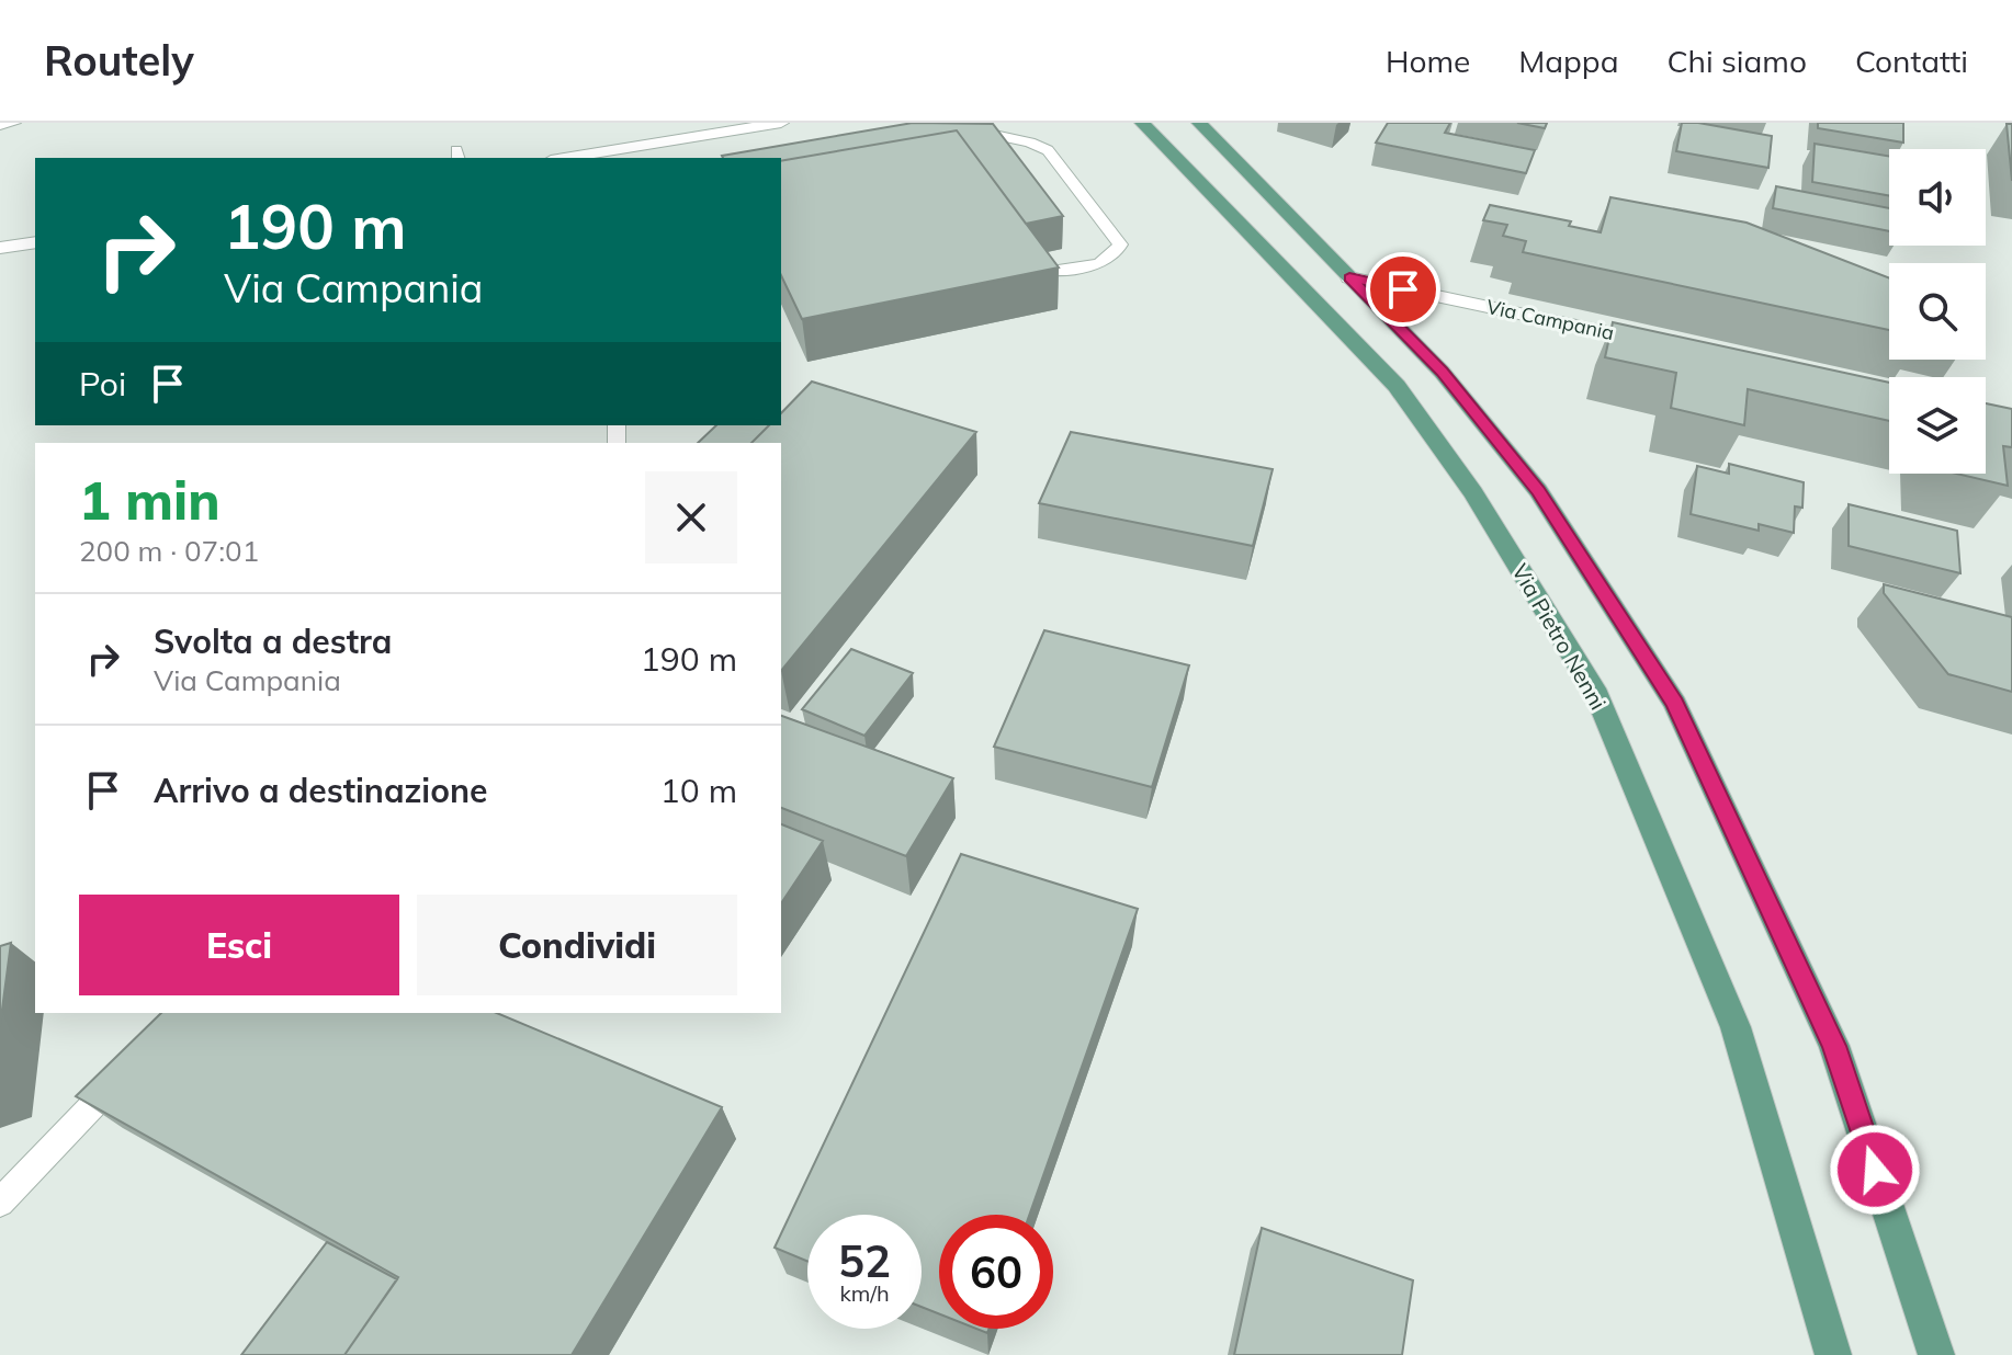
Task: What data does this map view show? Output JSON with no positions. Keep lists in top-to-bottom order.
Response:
{
  "streets": {
    "main road": ["Via Pietro Nenni"],
    "street": ["Via Campania"]
  },
  "page": {
    "header": "Routely",
    "nav": [
      "Home",
      "Mappa",
      "Chi siamo",
      "Contatti"
    ],
    "turn": ["190 m", "Via Campania"],
    "then": "Poi",
    "heading": ["1 min", "200 m · 07:01"],
    "list": [
      {
        "name": "Svolta a destra",
        "note": "Via Campania",
        "value": "190 m"
      },
      {
        "name": "Arrivo a destinazione",
        "value": "10 m"
      }
    ],
    "buttons": ["Esci", "Condividi"],
    "speed": "52 km/h",
    "limit": "60"
  }
}
